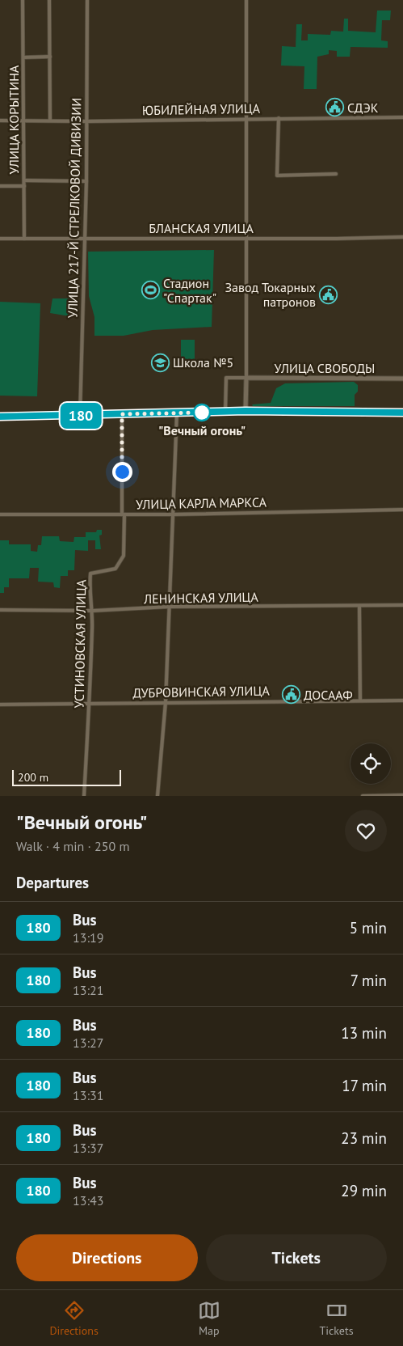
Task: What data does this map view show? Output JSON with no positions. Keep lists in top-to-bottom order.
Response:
{
  "streets": {
    "main road": ["УЛИЦА СВОБОДЫ"],
    "street": [
      "ЮБИЛЕЙНАЯ УЛИЦА",
      "УЛИЦА КОРЫТИНА",
      "УЛИЦА 217-Й СТРЕЛКОВОЙ ДИВИЗИИ",
      "БЛАНСКАЯ УЛИЦА",
      "УЛИЦА КАРЛА МАРКСА",
      "ЛЕНИНСКАЯ УЛИЦА",
      "УСТИНОВСКАЯ УЛИЦА",
      "ДУБРОВИНСКАЯ УЛИЦА"
    ]
  },
  "crossings": [
    ["ЮБИЛЕЙНАЯ УЛИЦА", "УЛИЦА КОРЫТИНА"],
    ["ЮБИЛЕЙНАЯ УЛИЦА", "УЛИЦА 217-Й СТРЕЛКОВОЙ ДИВИЗИИ"],
    ["УЛИЦА КОРЫТИНА", "БЛАНСКАЯ УЛИЦА"],
    ["УЛИЦА 217-Й СТРЕЛКОВОЙ ДИВИЗИИ", "БЛАНСКАЯ УЛИЦА"],
    ["УЛИЦА КАРЛА МАРКСА", "УСТИНОВСКАЯ УЛИЦА"],
    ["ЛЕНИНСКАЯ УЛИЦА", "УСТИНОВСКАЯ УЛИЦА"],
    ["УСТИНОВСКАЯ УЛИЦА", "ДУБРОВИНСКАЯ УЛИЦА"]
  ],
  "places": {
    "public building": ["СДЭК", "Завод Токарных патронов", "ДОСААФ"],
    "sports": ["Стадион \"Спартак\""],
    "school or university": ["Школа №5"],
    "other": ["\"Вечный огонь\""]
  },
  "lines": ["bus line 180"],
  "scale_bar": "200 m",
  "page": {
    "on_map": "180",
    "scale": "200 m",
    "heading": [
      ["\"Вечный огонь\"", "Walk · 4 min · 250 m"],
      "Departures"
    ],
    "list": [
      {
        "mark": "180",
        "name": "Bus",
        "note": "13:19",
        "value": "5 min"
      },
      {
        "mark": "180",
        "name": "Bus",
        "note": "13:21",
        "value": "7 min"
      },
      {
        "mark": "180",
        "name": "Bus",
        "note": "13:27",
        "value": "13 min"
      },
      {
        "mark": "180",
        "name": "Bus",
        "note": "13:31",
        "value": "17 min"
      },
      {
        "mark": "180",
        "name": "Bus",
        "note": "13:37",
        "value": "23 min"
      },
      {
        "mark": "180",
        "name": "Bus",
        "note": "13:43",
        "value": "29 min"
      }
    ],
    "buttons": ["Directions", "Tickets"],
    "tabs": ["Directions", "Map", "Tickets"]
  }
}
